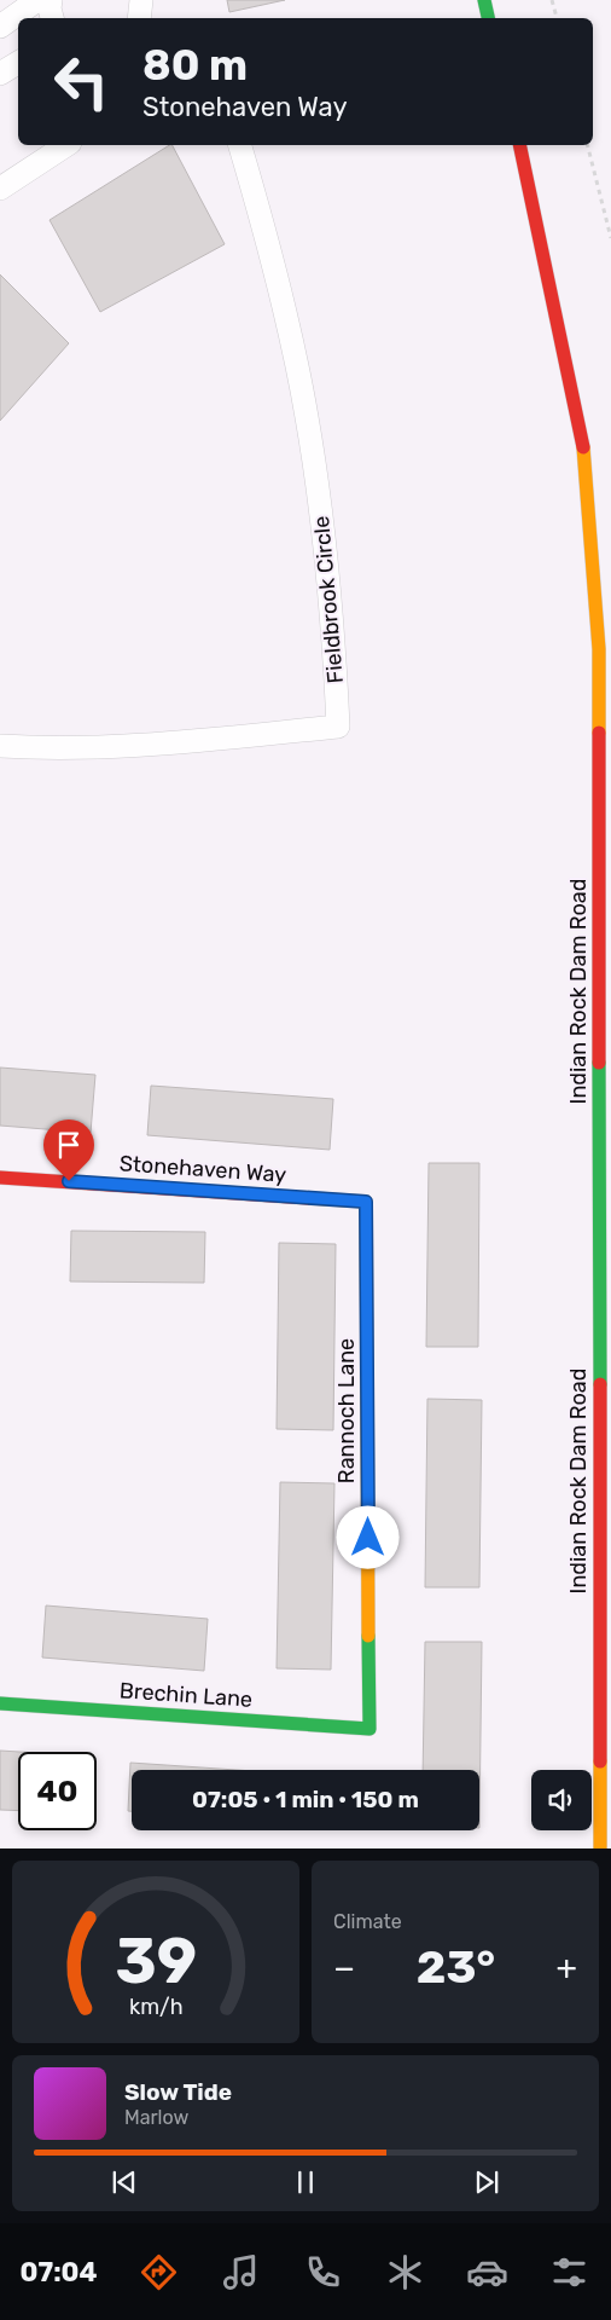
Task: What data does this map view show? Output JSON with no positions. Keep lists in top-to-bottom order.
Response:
{
  "streets": {
    "street": [
      "Fieldbrook Circle",
      "Indian Rock Dam Road",
      "Stonehaven Way",
      "Rannoch Lane",
      "Brechin Lane"
    ]
  },
  "crossings": [
    ["Stonehaven Way", "Rannoch Lane"],
    ["Rannoch Lane", "Brechin Lane"]
  ],
  "page": {
    "turn": ["80 m", "Stonehaven Way"],
    "limit": "40",
    "trip": "07:05 · 1 min · 150 m",
    "tile": "Climate",
    "heat": ["−", "23°", "+"],
    "song": ["Slow Tide", "Marlow"],
    "tabs": "07:04",
    "gauge": ["39", "km/h"]
  }
}
